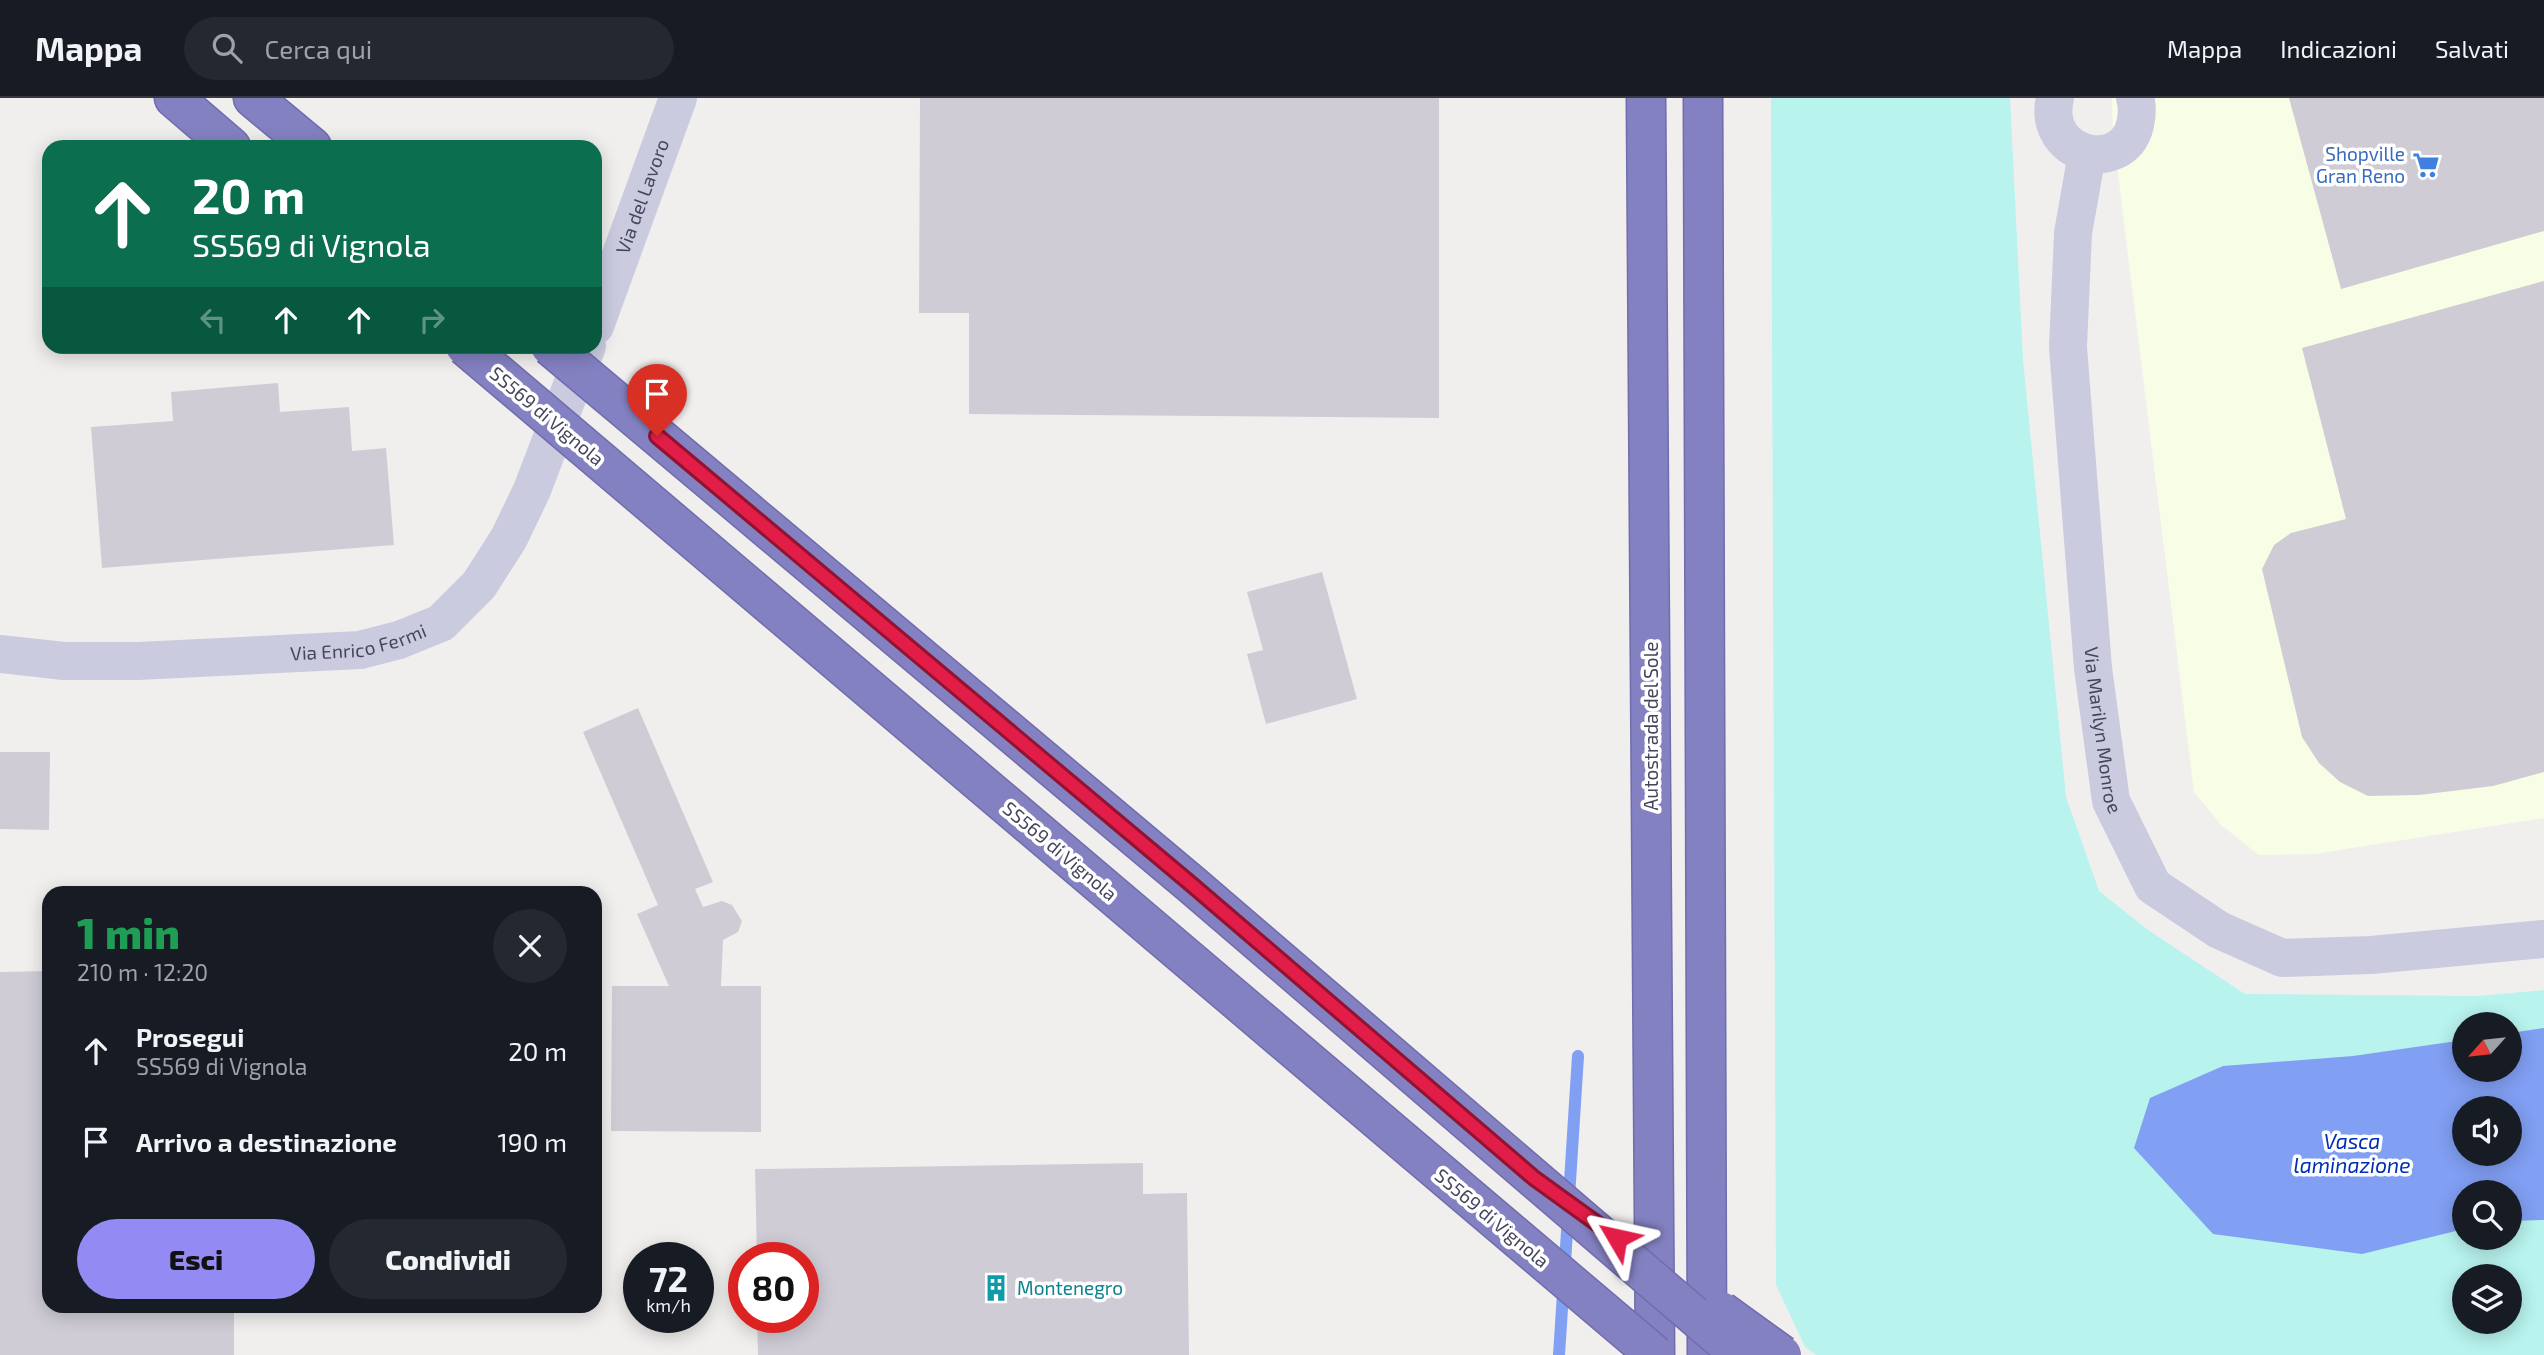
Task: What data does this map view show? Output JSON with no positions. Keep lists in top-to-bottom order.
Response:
{
  "streets": {
    "highway": ["SS569 di Vignola", "Autostrada del Sole"],
    "street": ["Via del Lavoro", "Via Enrico Fermi", "Via Marilyn Monroe"]
  },
  "crossings": [
    ["SS569 di Vignola", "Autostrada del Sole"]
  ],
  "water": ["Vasca laminazione"],
  "places": {
    "supermarket": ["Shopville Gran Reno"],
    "building": ["Montenegro"]
  },
  "north": "bottom left",
  "page": {
    "header": "Mappa",
    "search": "Cerca qui",
    "nav": ["Mappa", "Indicazioni", "Salvati"],
    "turn": ["20 m", "SS569 di Vignola"],
    "heading": ["1 min", "210 m · 12:20"],
    "list": [
      {
        "name": "Prosegui",
        "note": "SS569 di Vignola",
        "value": "20 m"
      },
      {
        "name": "Arrivo a destinazione",
        "value": "190 m"
      }
    ],
    "buttons": ["Esci", "Condividi"],
    "speed": "72 km/h",
    "limit": "80"
  }
}
